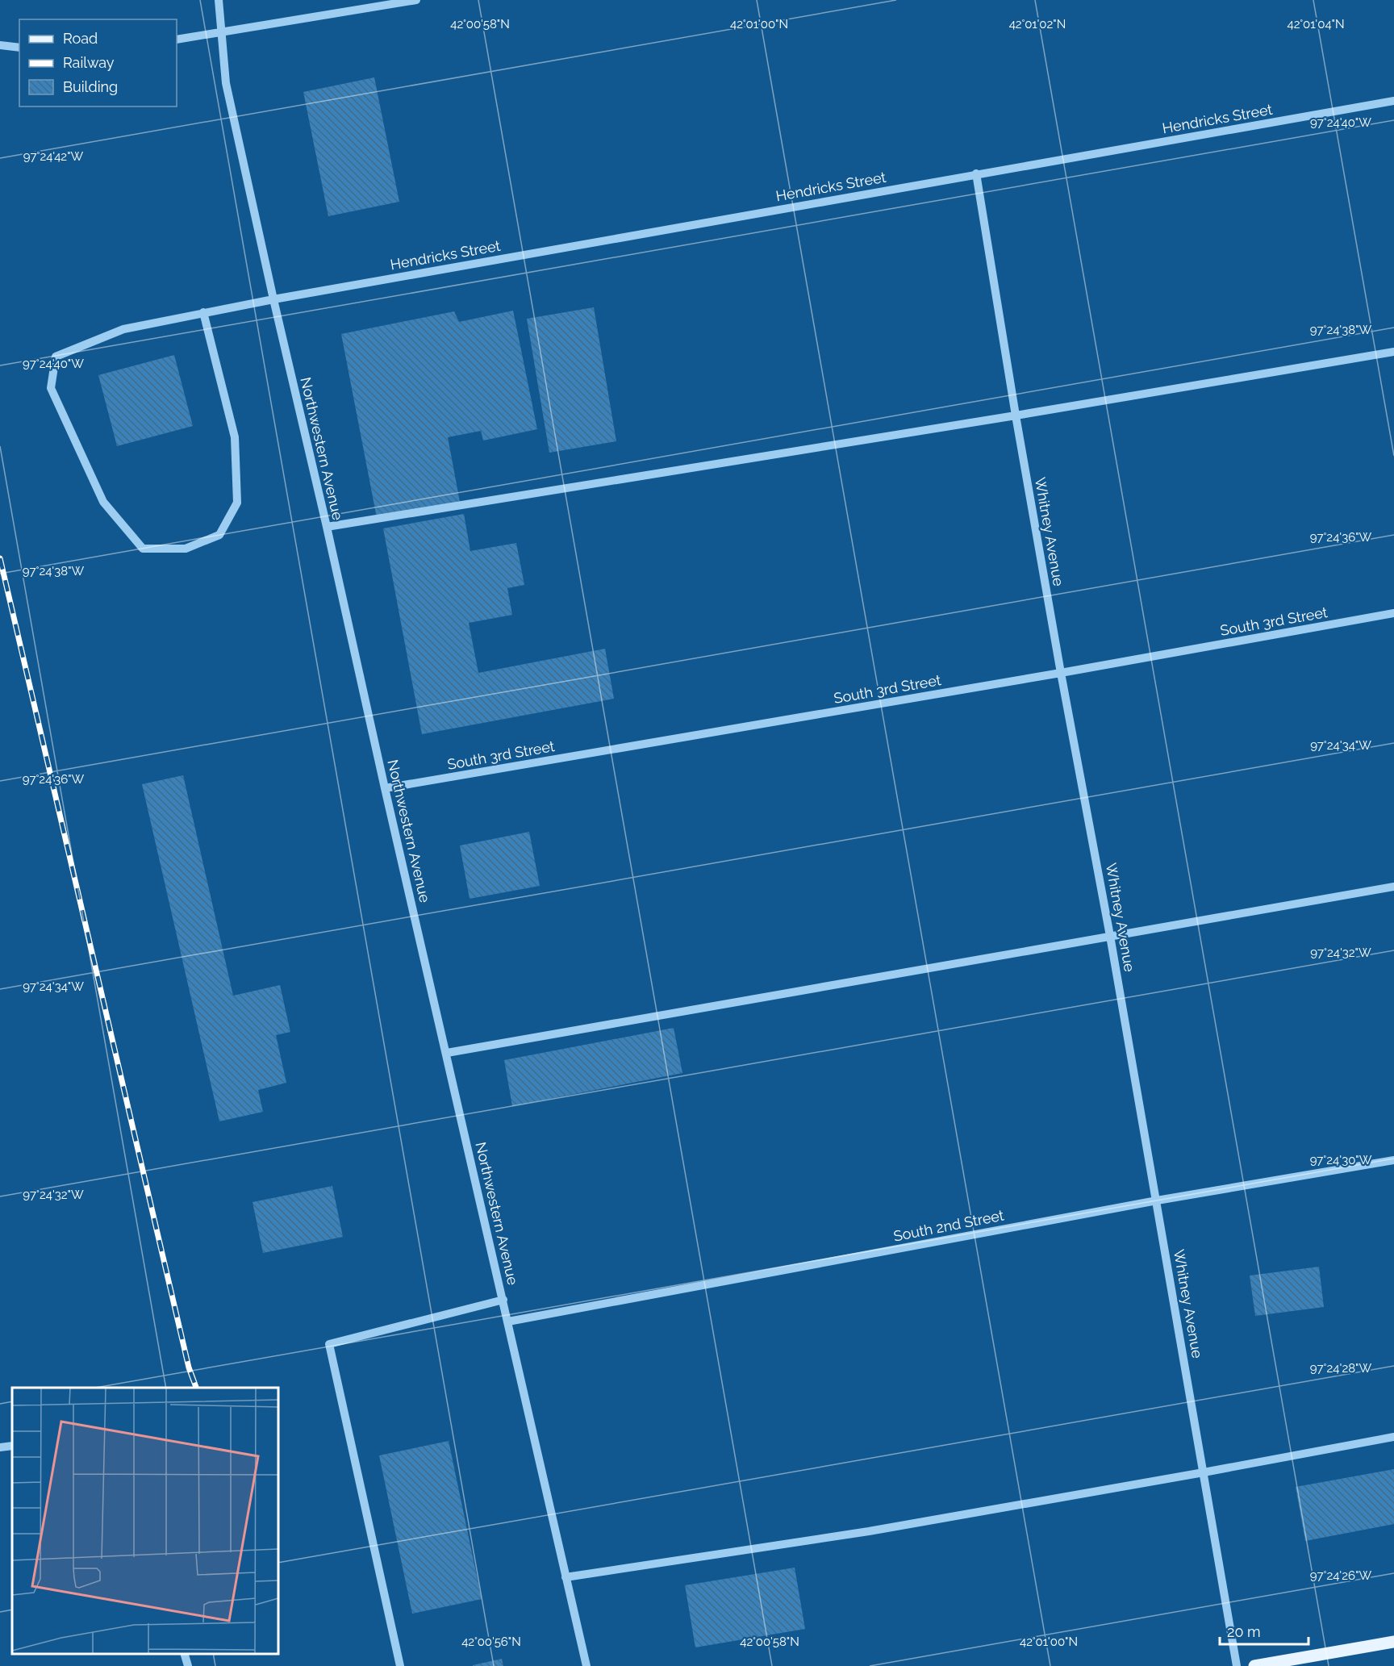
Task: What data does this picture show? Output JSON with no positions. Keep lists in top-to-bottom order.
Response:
{
  "streets": {
    "street": [
      "Hendricks Street",
      "Northwestern Avenue",
      "Whitney Avenue",
      "South 3rd Street",
      "South 2nd Street"
    ]
  },
  "crossings": [
    ["Hendricks Street", "Northwestern Avenue"],
    ["Hendricks Street", "Whitney Avenue"],
    ["Northwestern Avenue", "South 3rd Street"],
    ["Northwestern Avenue", "South 2nd Street"],
    ["Whitney Avenue", "South 3rd Street"],
    ["Whitney Avenue", "South 2nd Street"]
  ],
  "legend": ["Road", "Railway", "Building"],
  "scale_bar": "20 m",
  "coordinates": [
    "42°00'58\"N",
    "42°01'00\"N",
    "42°01'02\"N",
    "42°01'04\"N",
    "97°24'40\"W",
    "97°24'42\"W",
    "97°24'38\"W",
    "97°24'36\"W",
    "97°24'34\"W",
    "97°24'32\"W",
    "97°24'30\"W",
    "97°24'28\"W",
    "97°24'26\"W",
    "42°00'56\"N"
  ]
}
